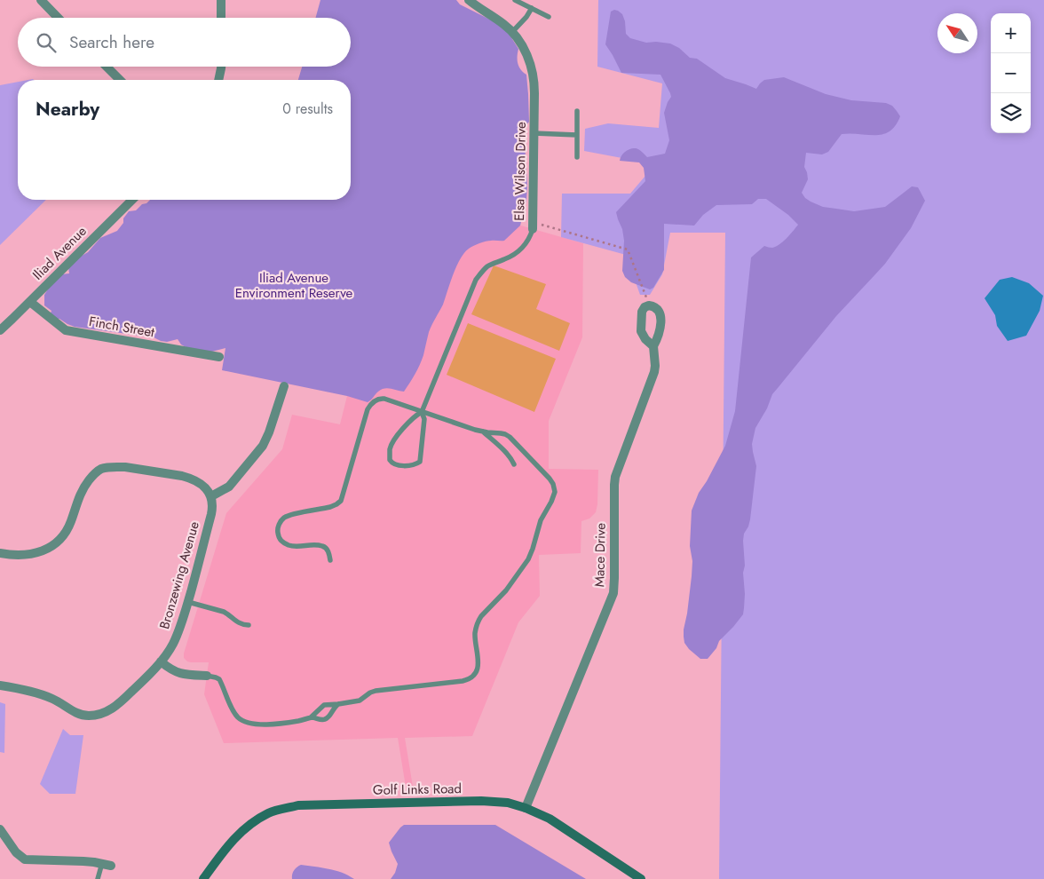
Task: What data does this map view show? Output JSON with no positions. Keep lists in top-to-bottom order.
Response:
{
  "streets": {
    "main road": ["Golf Links Road"],
    "street": [
      "Elsa Wilson Drive",
      "Iliad Avenue",
      "Finch Street",
      "Mace Drive",
      "Bronzewing Avenue"
    ]
  },
  "crossings": [
    ["Iliad Avenue", "Finch Street"],
    ["Mace Drive", "Golf Links Road"]
  ],
  "parks": ["Iliad Avenue Environment Reserve"],
  "north": "top left",
  "page": {
    "map_buttons": ["+", "−"],
    "search": "Search here",
    "heading": ["Nearby", "0 results"]
  }
}
